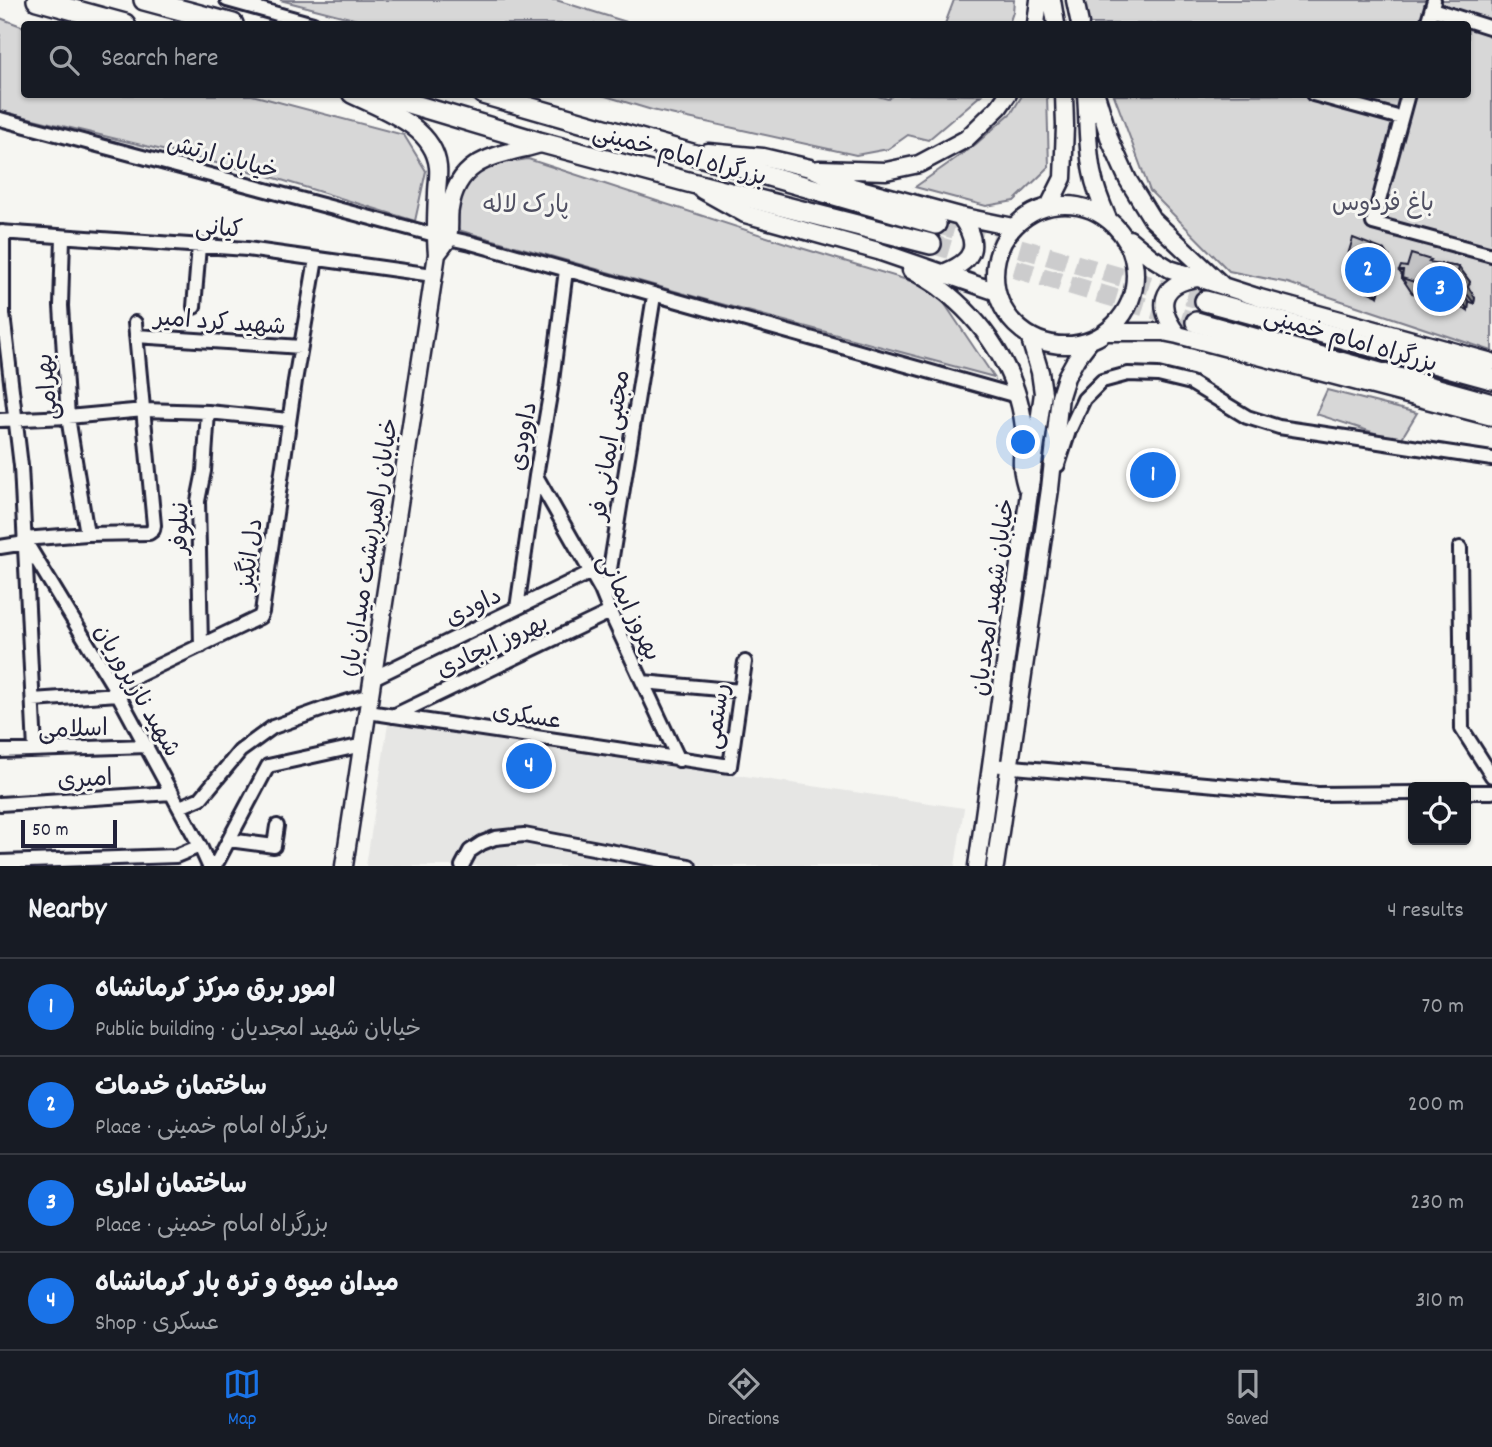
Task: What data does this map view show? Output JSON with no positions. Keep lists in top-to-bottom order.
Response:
{
  "streets": {
    "highway": ["بزرگراه امام خمینی"],
    "main road": ["خیابان راهبر(پشت میدان بار)", "خیابان شهید امجدیان"],
    "street": [
      "خیابان ارتش",
      "کیانی",
      "شهید کرد امیر",
      "بهرامی",
      "داوودی",
      "مجتبی ایمانی فر",
      "نیلوفر",
      "دل انگیز",
      "داودی",
      "بهروز ایمانی",
      "بهروز ایجادی",
      "شهید نازپروریان",
      "عسکری",
      "رستمی",
      "اسلامی",
      "امیری"
    ]
  },
  "crossings": [
    ["خیابان ارتش", "داوودی"],
    ["خیابان ارتش", "مجتبی ایمانی فر"],
    ["خیابان ارتش", "خیابان راهبر(پشت میدان بار)"],
    ["کیانی", "بهرامی"],
    ["کیانی", "خیابان راهبر(پشت میدان بار)"],
    ["کیانی", "دل انگیز"],
    ["شهید کرد امیر", "دل انگیز"],
    ["داوودی", "داودی"],
    ["داوودی", "بهروز ایمانی"],
    ["مجتبی ایمانی فر", "بهروز ایمانی"],
    ["مجتبی ایمانی فر", "بهروز ایجادی"],
    ["نیلوفر", "دل انگیز"],
    ["خیابان راهبر(پشت میدان بار)", "داودی"],
    ["خیابان راهبر(پشت میدان بار)", "عسکری"],
    ["دل انگیز", "شهید نازپروریان"],
    ["دل انگیز", "اسلامی"],
    ["داودی", "بهروز ایمانی"],
    ["بهروز ایمانی", "بهروز ایجادی"],
    ["بهروز ایمانی", "عسکری"],
    ["بهروز ایمانی", "رستمی"],
    ["بهروز ایجادی", "عسکری"],
    ["شهید نازپروریان", "اسلامی"],
    ["شهید نازپروریان", "امیری"],
    ["عسکری", "رستمی"]
  ],
  "parks": ["باغ فردوس", "پارک لاله"],
  "scale_bar": "50 m",
  "page": {
    "search": "Search here",
    "pins": [
      "2",
      "3",
      "1",
      "4"
    ],
    "scale": "50 m",
    "heading": ["Nearby", "4 results"],
    "list": [
      {
        "mark": "1",
        "name": "امور برق مرکز کرمانشاه",
        "note": "Public building · خیابان شهید امجدیان",
        "value": "70 m"
      },
      {
        "mark": "2",
        "name": "ساختمان خدمات",
        "note": "Place · بزرگراه امام خمینی",
        "value": "200 m"
      },
      {
        "mark": "3",
        "name": "ساختمان اداری",
        "note": "Place · بزرگراه امام خمینی",
        "value": "230 m"
      },
      {
        "mark": "4",
        "name": "میدان میوه و تره بار کرمانشاه",
        "note": "Shop · عسکری",
        "value": "310 m"
      }
    ],
    "nav": ["Map", "Directions", "Saved"]
  }
}
